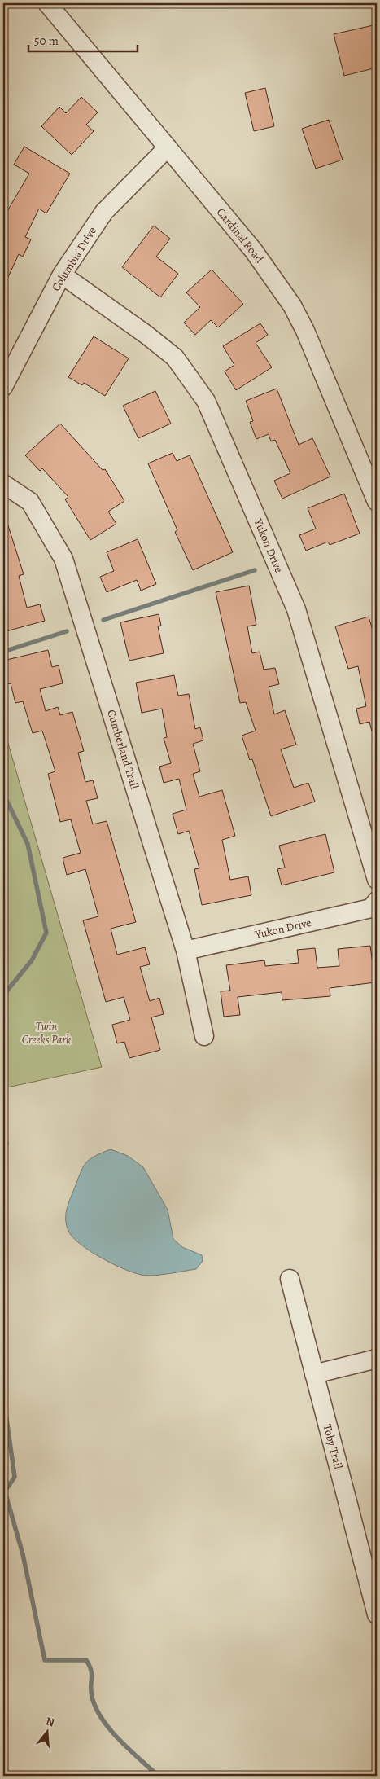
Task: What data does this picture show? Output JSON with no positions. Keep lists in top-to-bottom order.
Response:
{
  "streets": {
    "street": [
      "Cardinal Road",
      "Columbia Drive",
      "Yukon Drive",
      "Cumberland Trail",
      "Toby Trail"
    ]
  },
  "crossings": [
    ["Cardinal Road", "Columbia Drive"],
    ["Columbia Drive", "Yukon Drive"],
    ["Yukon Drive", "Cumberland Trail"]
  ],
  "parks": ["Twin Creeks Park"],
  "scale_bar": "50 m",
  "north": "top"
}
